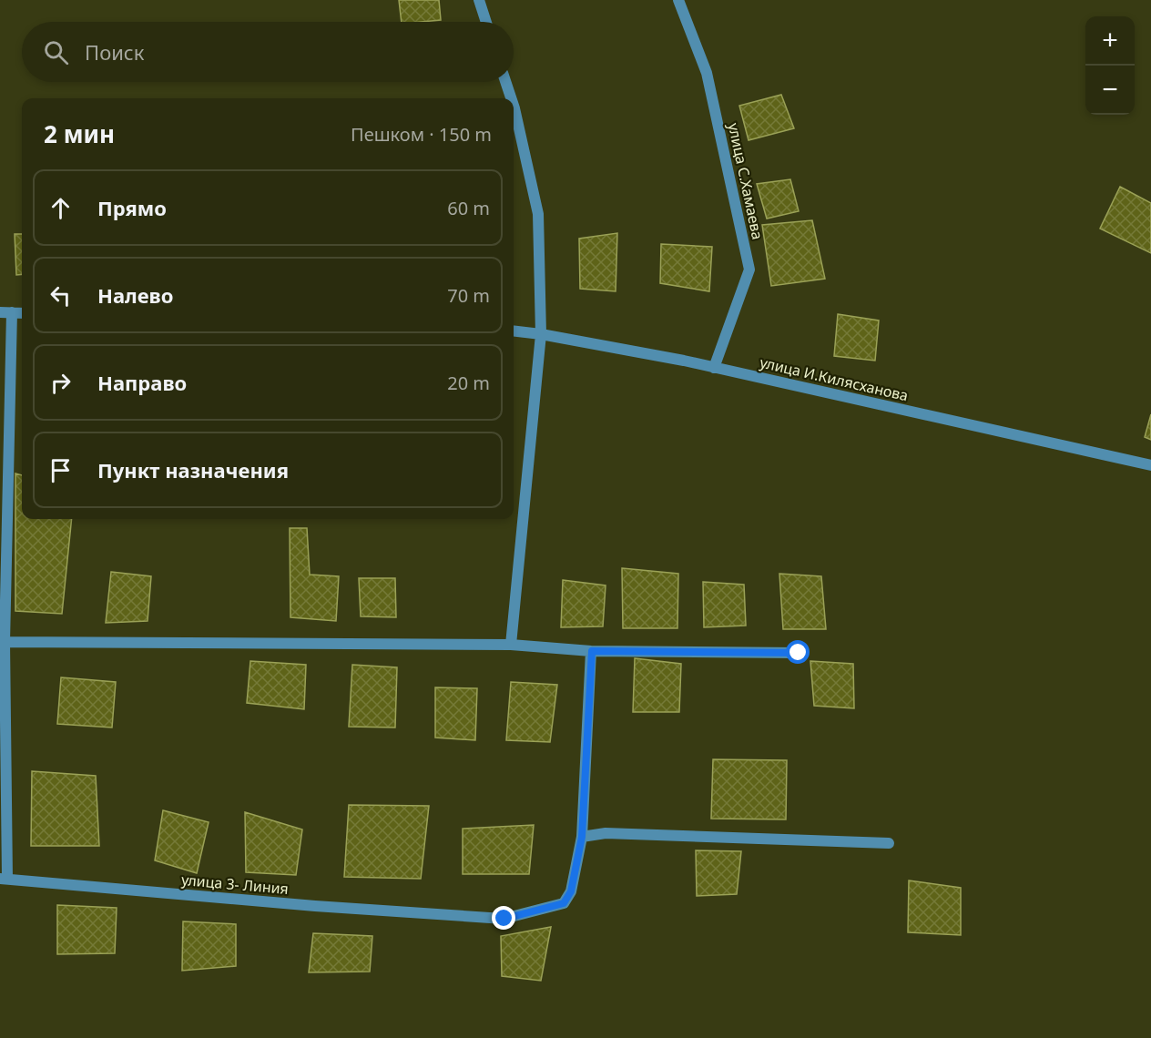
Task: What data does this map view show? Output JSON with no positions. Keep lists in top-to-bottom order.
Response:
{
  "streets": {
    "street": ["улица С.Хамаева", "улица И.Килясханова", "улица 3- Линия"]
  },
  "crossings": [
    ["улица С.Хамаева", "улица И.Килясханова"]
  ],
  "page": {
    "map_buttons": ["+", "−"],
    "search": "Поиск",
    "heading": ["2 мин", "Пешком · 150 m"],
    "list": [
      ["Прямо", "60 m"],
      ["Налево", "70 m"],
      ["Направо", "20 m"],
      "Пункт назначения"
    ]
  }
}
